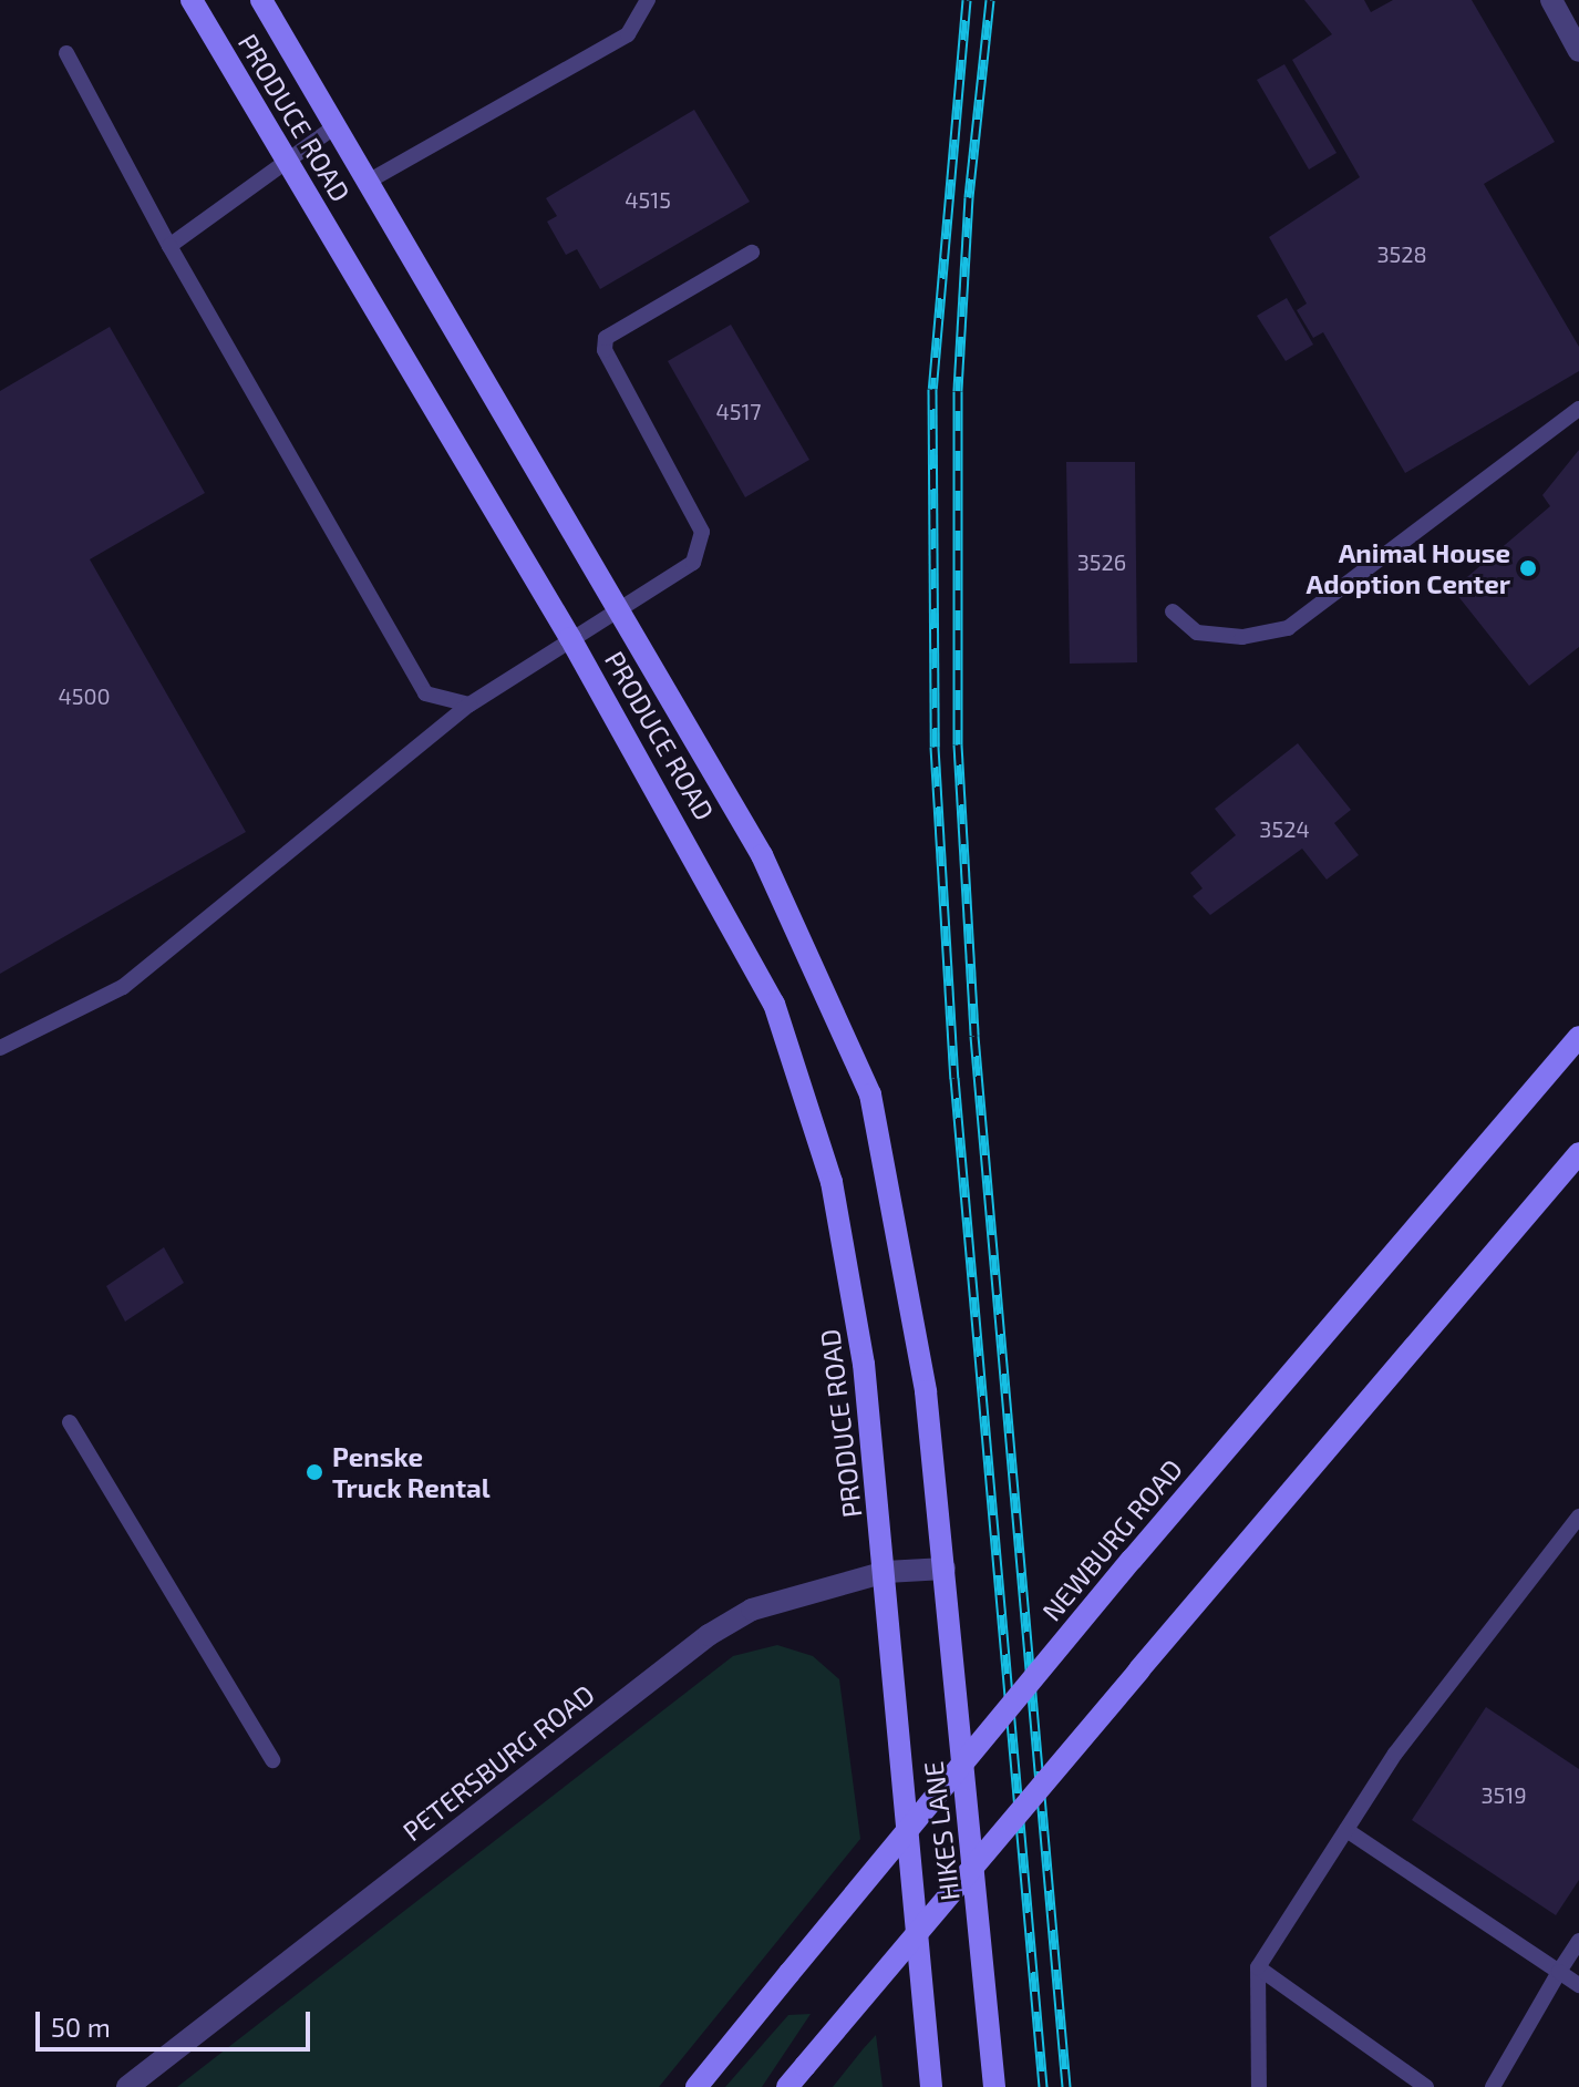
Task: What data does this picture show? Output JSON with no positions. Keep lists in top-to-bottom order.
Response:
{
  "streets": {
    "street": [
      "PRODUCE ROAD",
      "NEWBURG ROAD",
      "PETERSBURG ROAD",
      "HIKES LANE"
    ]
  },
  "crossings": [
    ["PRODUCE ROAD", "PETERSBURG ROAD"],
    ["PRODUCE ROAD", "HIKES LANE"],
    ["PETERSBURG ROAD", "HIKES LANE"]
  ],
  "places": ["Animal House Adoption Center", "Penske Truck Rental"],
  "house_numbers": [
    "4515",
    "3528",
    "4517",
    "3526",
    "4500",
    "3524",
    "3519"
  ],
  "scale_bar": "50 m"
}
